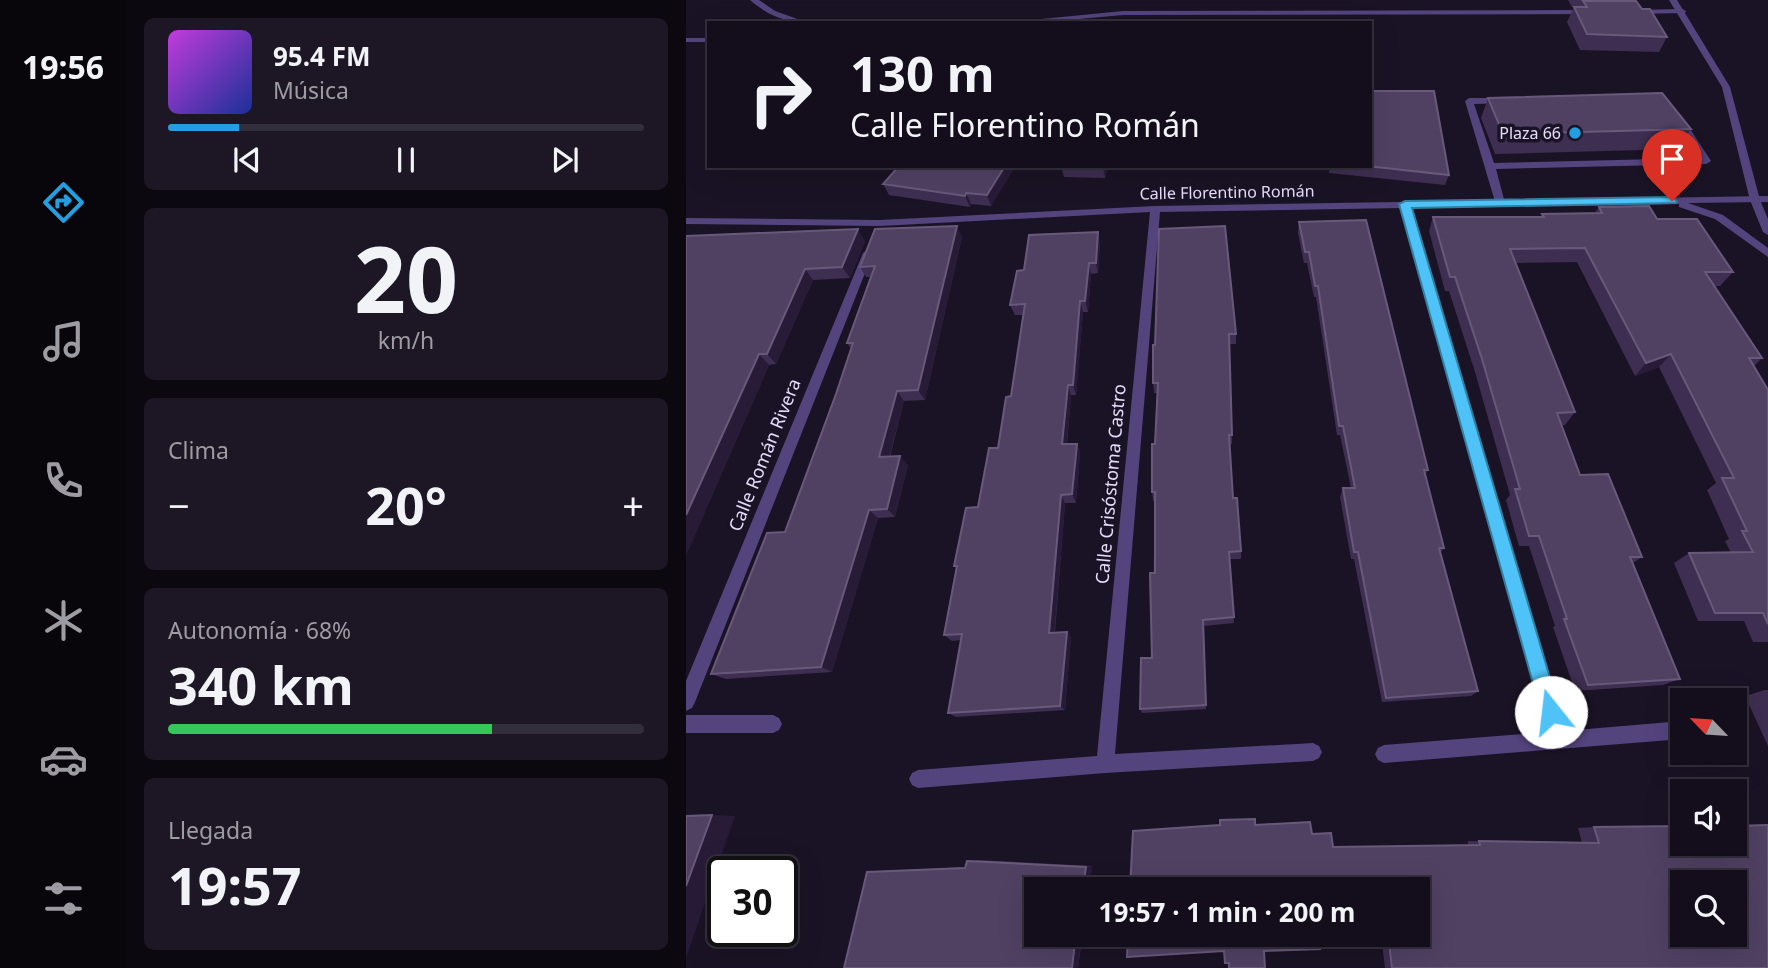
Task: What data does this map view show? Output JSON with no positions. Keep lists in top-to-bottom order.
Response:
{
  "streets": {
    "street": ["Calle Florentino Román", "Calle Román Rivera", "Calle Crisóstoma Castro"]
  },
  "crossings": [
    ["Calle Florentino Román", "Calle Román Rivera"],
    ["Calle Florentino Román", "Calle Crisóstoma Castro"]
  ],
  "places": ["Plaza 66"],
  "north": "top left",
  "page": {
    "tabs": "19:56",
    "turn": ["130 m", "Calle Florentino Román"],
    "song": ["95.4 FM", "Música"],
    "tile": [
      ["20", "km/h"],
      "Clima",
      ["Autonomía · 68%", "340 km"],
      ["Llegada", "19:57"]
    ],
    "heat": ["−", "20°", "+"],
    "limit": "30",
    "trip": "19:57 · 1 min · 200 m"
  }
}
